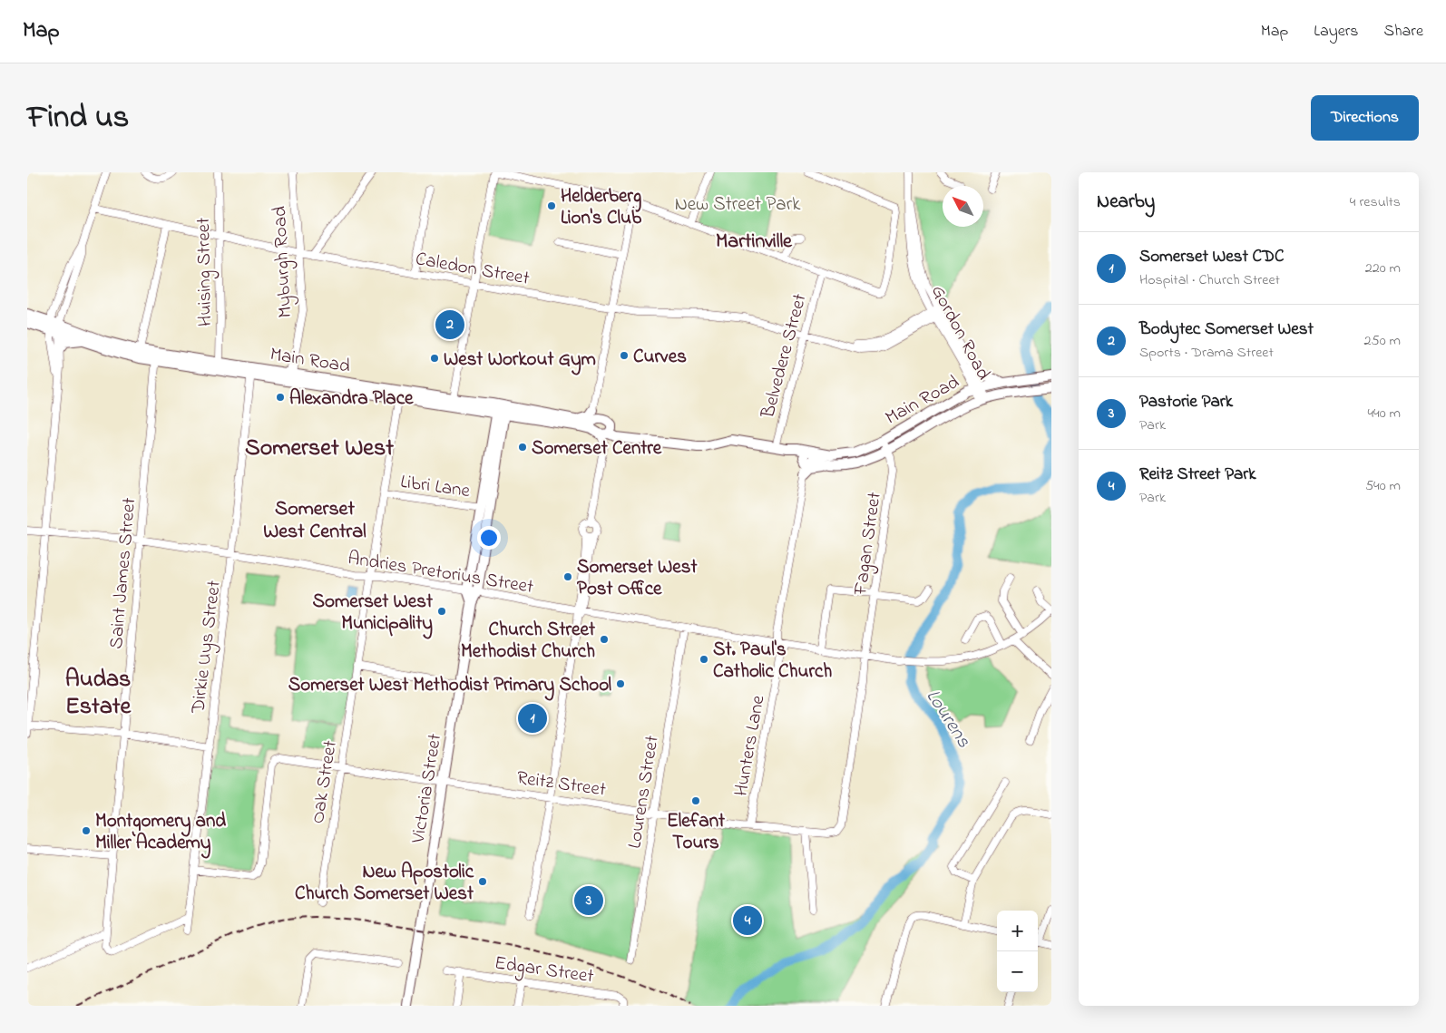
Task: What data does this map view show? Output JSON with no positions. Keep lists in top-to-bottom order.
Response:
{
  "streets": {
    "main road": ["Main Road", "Victoria Street"],
    "street": [
      "Myburgh Road",
      "Caledon Street",
      "Huising Street",
      "Gordon Road",
      "Belvedere Street",
      "Libri Lane",
      "Fagan Street",
      "Andries Pretorius Street",
      "Saint James Street",
      "Dirkie Uys Street",
      "Hunters Lane",
      "Oak Street",
      "Reitz Street",
      "Lourens Street",
      "Edgar Street"
    ]
  },
  "crossings": [
    ["Myburgh Road", "Caledon Street"],
    ["Myburgh Road", "Main Road"],
    ["Caledon Street", "Huising Street"],
    ["Caledon Street", "Gordon Road"],
    ["Caledon Street", "Belvedere Street"],
    ["Huising Street", "Main Road"],
    ["Gordon Road", "Main Road"],
    ["Belvedere Street", "Main Road"],
    ["Main Road", "Fagan Street"],
    ["Main Road", "Saint James Street"],
    ["Main Road", "Dirkie Uys Street"],
    ["Main Road", "Hunters Lane"],
    ["Main Road", "Oak Street"],
    ["Main Road", "Victoria Street"],
    ["Libri Lane", "Oak Street"],
    ["Libri Lane", "Victoria Street"],
    ["Fagan Street", "Andries Pretorius Street"],
    ["Fagan Street", "Reitz Street"],
    ["Andries Pretorius Street", "Saint James Street"],
    ["Andries Pretorius Street", "Dirkie Uys Street"],
    ["Andries Pretorius Street", "Hunters Lane"],
    ["Andries Pretorius Street", "Oak Street"],
    ["Andries Pretorius Street", "Victoria Street"],
    ["Andries Pretorius Street", "Lourens Street"],
    ["Dirkie Uys Street", "Reitz Street"],
    ["Hunters Lane", "Reitz Street"],
    ["Oak Street", "Reitz Street"],
    ["Reitz Street", "Victoria Street"],
    ["Reitz Street", "Lourens Street"]
  ],
  "districts": [
    "Martinville",
    "Somerset West",
    "Somerset West Central",
    "Audas Estate"
  ],
  "water": ["Lourens"],
  "parks": ["New Street Park"],
  "places": [
    "Helderberg Lion's Club",
    "Curves",
    "West Workout Gym",
    "Alexandra Place",
    "Somerset Centre",
    "Somerset West Post Office",
    "Somerset West Municipality",
    "Church Street Methodist Church",
    "St. Paul's Catholic Church",
    "Somerset West Methodist Primary School",
    "Elefant Tours",
    "Montgomery and Miller Academy",
    "New Apostolic Church Somerset West"
  ],
  "north": "top left",
  "page": {
    "header": "Map",
    "nav": ["Map", "Layers", "Share"],
    "title": "Find us",
    "buttons": "Directions",
    "heading": ["Nearby", "4 results"],
    "list": [
      {
        "mark": "1",
        "name": "Somerset West CDC",
        "note": "Hospital · Church Street",
        "value": "220 m"
      },
      {
        "mark": "2",
        "name": "Bodytec Somerset West",
        "note": "Sports · Drama Street",
        "value": "250 m"
      },
      {
        "mark": "3",
        "name": "Pastorie Park",
        "note": "Park",
        "value": "440 m"
      },
      {
        "mark": "4",
        "name": "Reitz Street Park",
        "note": "Park",
        "value": "540 m"
      }
    ],
    "pins": [
      "2",
      "1",
      "3",
      "4"
    ],
    "map_buttons": ["+", "−"]
  }
}
